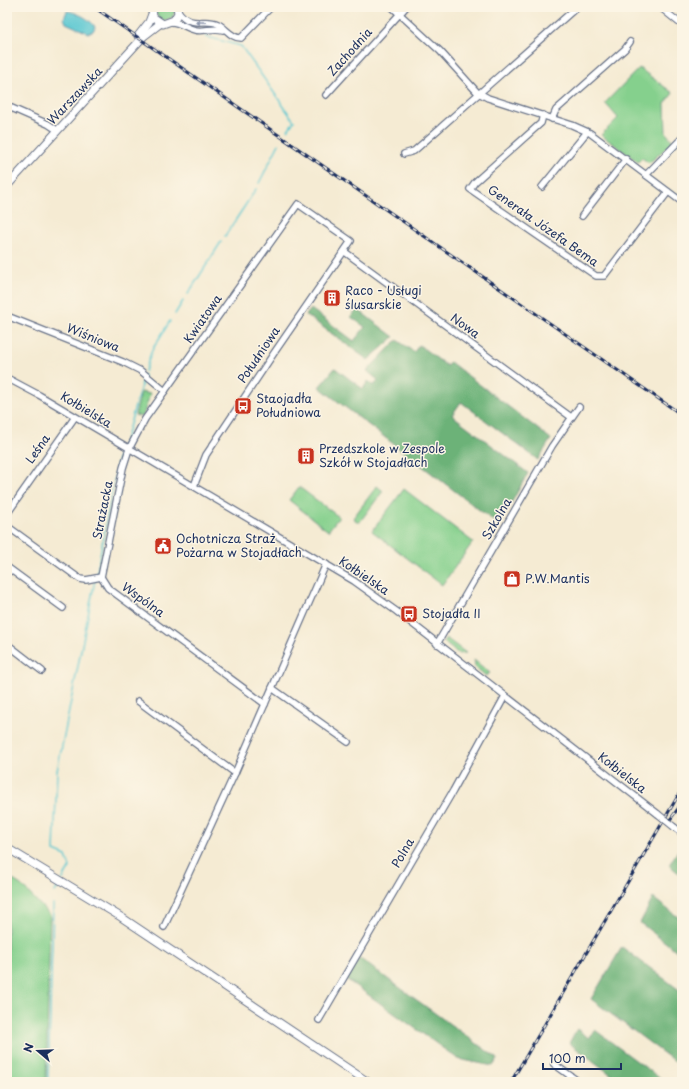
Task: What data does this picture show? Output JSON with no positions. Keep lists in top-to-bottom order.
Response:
{
  "streets": {
    "main road": ["Warszawska"],
    "street": [
      "Zachodnia",
      "Generała Józefa Bema",
      "Kwiatowa",
      "Nowa",
      "Wiśniowa",
      "Południowa",
      "Kołbielska",
      "Leśna",
      "Strażacka",
      "Szkolna",
      "Wspólna",
      "Polna"
    ]
  },
  "crossings": [
    ["Kwiatowa", "Wiśniowa"],
    ["Kwiatowa", "Południowa"],
    ["Kwiatowa", "Kołbielska"],
    ["Kwiatowa", "Strażacka"],
    ["Nowa", "Południowa"],
    ["Nowa", "Szkolna"],
    ["Południowa", "Kołbielska"],
    ["Kołbielska", "Leśna"],
    ["Kołbielska", "Strażacka"],
    ["Kołbielska", "Szkolna"],
    ["Kołbielska", "Polna"],
    ["Strażacka", "Wspólna"]
  ],
  "places": {
    "building": ["Raco - Usługi ślusarskie", "Przedszkole w Zespole Szkół w Stojadłach"],
    "bus stop": ["Staojadła Południowa", "Stojadła II"],
    "public building": ["Ochotnicza Straż Pożarna w Stojadłach"],
    "shop": ["P.W.Mantis"]
  },
  "scale_bar": "100 m",
  "north": "left"
}
